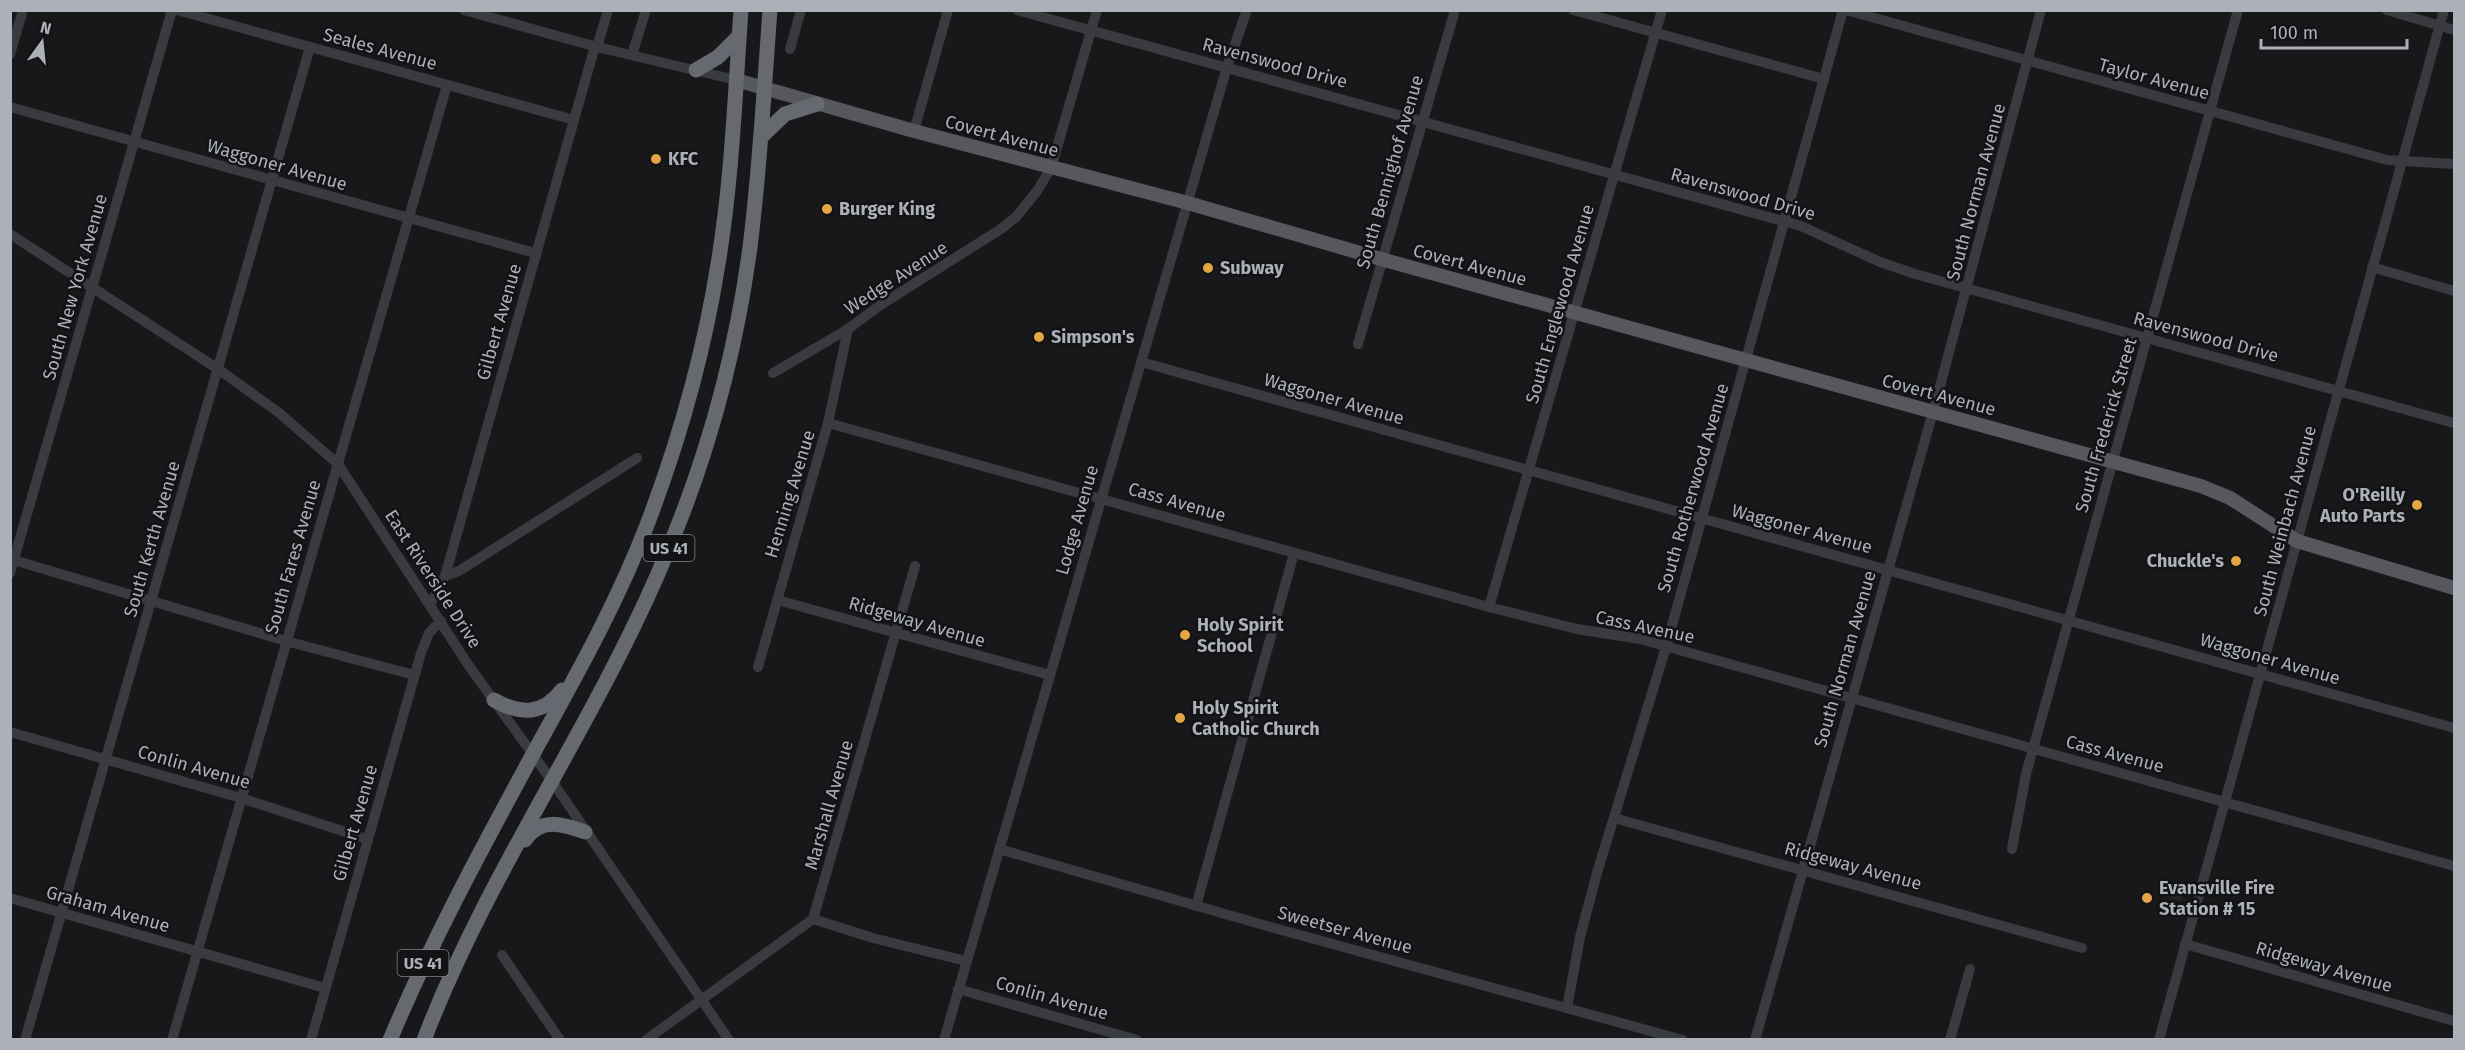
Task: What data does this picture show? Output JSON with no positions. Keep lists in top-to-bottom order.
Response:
{
  "streets": {
    "highway": ["US 41"],
    "main road": ["Covert Avenue"],
    "street": [
      "Seales Avenue",
      "Ravenswood Drive",
      "Taylor Avenue",
      "Waggoner Avenue",
      "South Bennighof Avenue",
      "South Norman Avenue",
      "Wedge Avenue",
      "South New York Avenue",
      "South Englewood Avenue",
      "Gilbert Avenue",
      "South Frederick Street",
      "South Rotherwood Avenue",
      "Henning Avenue",
      "Cass Avenue",
      "Lodge Avenue",
      "South Weinbach Avenue",
      "South Kerth Avenue",
      "South Fares Avenue",
      "East Riverside Drive",
      "Ridgeway Avenue",
      "Conlin Avenue",
      "Marshall Avenue",
      "Graham Avenue",
      "Sweetser Avenue"
    ]
  },
  "crossings": [
    ["Seales Avenue", "South New York Avenue"],
    ["Seales Avenue", "Gilbert Avenue"],
    ["Seales Avenue", "South Kerth Avenue"],
    ["Seales Avenue", "South Fares Avenue"],
    ["Ravenswood Drive", "South Bennighof Avenue"],
    ["Ravenswood Drive", "South Norman Avenue"],
    ["Ravenswood Drive", "South Englewood Avenue"],
    ["Ravenswood Drive", "South Frederick Street"],
    ["Ravenswood Drive", "South Rotherwood Avenue"],
    ["Ravenswood Drive", "Lodge Avenue"],
    ["Ravenswood Drive", "South Weinbach Avenue"],
    ["Taylor Avenue", "South Norman Avenue"],
    ["Taylor Avenue", "South Frederick Street"],
    ["Taylor Avenue", "South Rotherwood Avenue"],
    ["Taylor Avenue", "South Weinbach Avenue"],
    ["Covert Avenue", "South Bennighof Avenue"],
    ["Covert Avenue", "South Norman Avenue"],
    ["Covert Avenue", "Wedge Avenue"],
    ["Covert Avenue", "South Englewood Avenue"],
    ["Covert Avenue", "Gilbert Avenue"],
    ["Covert Avenue", "South Frederick Street"],
    ["Covert Avenue", "South Rotherwood Avenue"],
    ["Covert Avenue", "Lodge Avenue"],
    ["Covert Avenue", "South Weinbach Avenue"],
    ["Covert Avenue", "US 41"],
    ["Waggoner Avenue", "South Norman Avenue"],
    ["Waggoner Avenue", "South New York Avenue"],
    ["Waggoner Avenue", "South Englewood Avenue"],
    ["Waggoner Avenue", "Gilbert Avenue"],
    ["Waggoner Avenue", "South Frederick Street"],
    ["Waggoner Avenue", "South Rotherwood Avenue"],
    ["Waggoner Avenue", "Lodge Avenue"],
    ["Waggoner Avenue", "South Weinbach Avenue"],
    ["Waggoner Avenue", "South Kerth Avenue"],
    ["Waggoner Avenue", "South Fares Avenue"],
    ["South Norman Avenue", "Cass Avenue"],
    ["South Norman Avenue", "Ridgeway Avenue"],
    ["Wedge Avenue", "Henning Avenue"],
    ["South New York Avenue", "East Riverside Drive"],
    ["South Englewood Avenue", "Cass Avenue"],
    ["Gilbert Avenue", "East Riverside Drive"],
    ["Gilbert Avenue", "Conlin Avenue"],
    ["Gilbert Avenue", "Graham Avenue"],
    ["South Frederick Street", "Cass Avenue"],
    ["South Rotherwood Avenue", "Cass Avenue"],
    ["South Rotherwood Avenue", "Ridgeway Avenue"],
    ["South Rotherwood Avenue", "Sweetser Avenue"],
    ["Henning Avenue", "Cass Avenue"],
    ["Henning Avenue", "Ridgeway Avenue"],
    ["Cass Avenue", "Lodge Avenue"],
    ["Cass Avenue", "South Weinbach Avenue"],
    ["Lodge Avenue", "Ridgeway Avenue"],
    ["Lodge Avenue", "Conlin Avenue"],
    ["Lodge Avenue", "Sweetser Avenue"],
    ["South Weinbach Avenue", "Ridgeway Avenue"],
    ["South Kerth Avenue", "East Riverside Drive"],
    ["South Kerth Avenue", "Conlin Avenue"],
    ["South Kerth Avenue", "Graham Avenue"],
    ["US 41", "East Riverside Drive"],
    ["South Fares Avenue", "East Riverside Drive"],
    ["South Fares Avenue", "Conlin Avenue"],
    ["South Fares Avenue", "Graham Avenue"],
    ["Ridgeway Avenue", "Marshall Avenue"]
  ],
  "places": [
    "KFC",
    "Burger King",
    "Subway",
    "Simpson's",
    "O'Reilly Auto Parts",
    "Chuckle's",
    "Holy Spirit School",
    "Holy Spirit Catholic Church",
    "Evansville Fire Station # 15"
  ],
  "scale_bar": "100 m",
  "north": "top"
}
